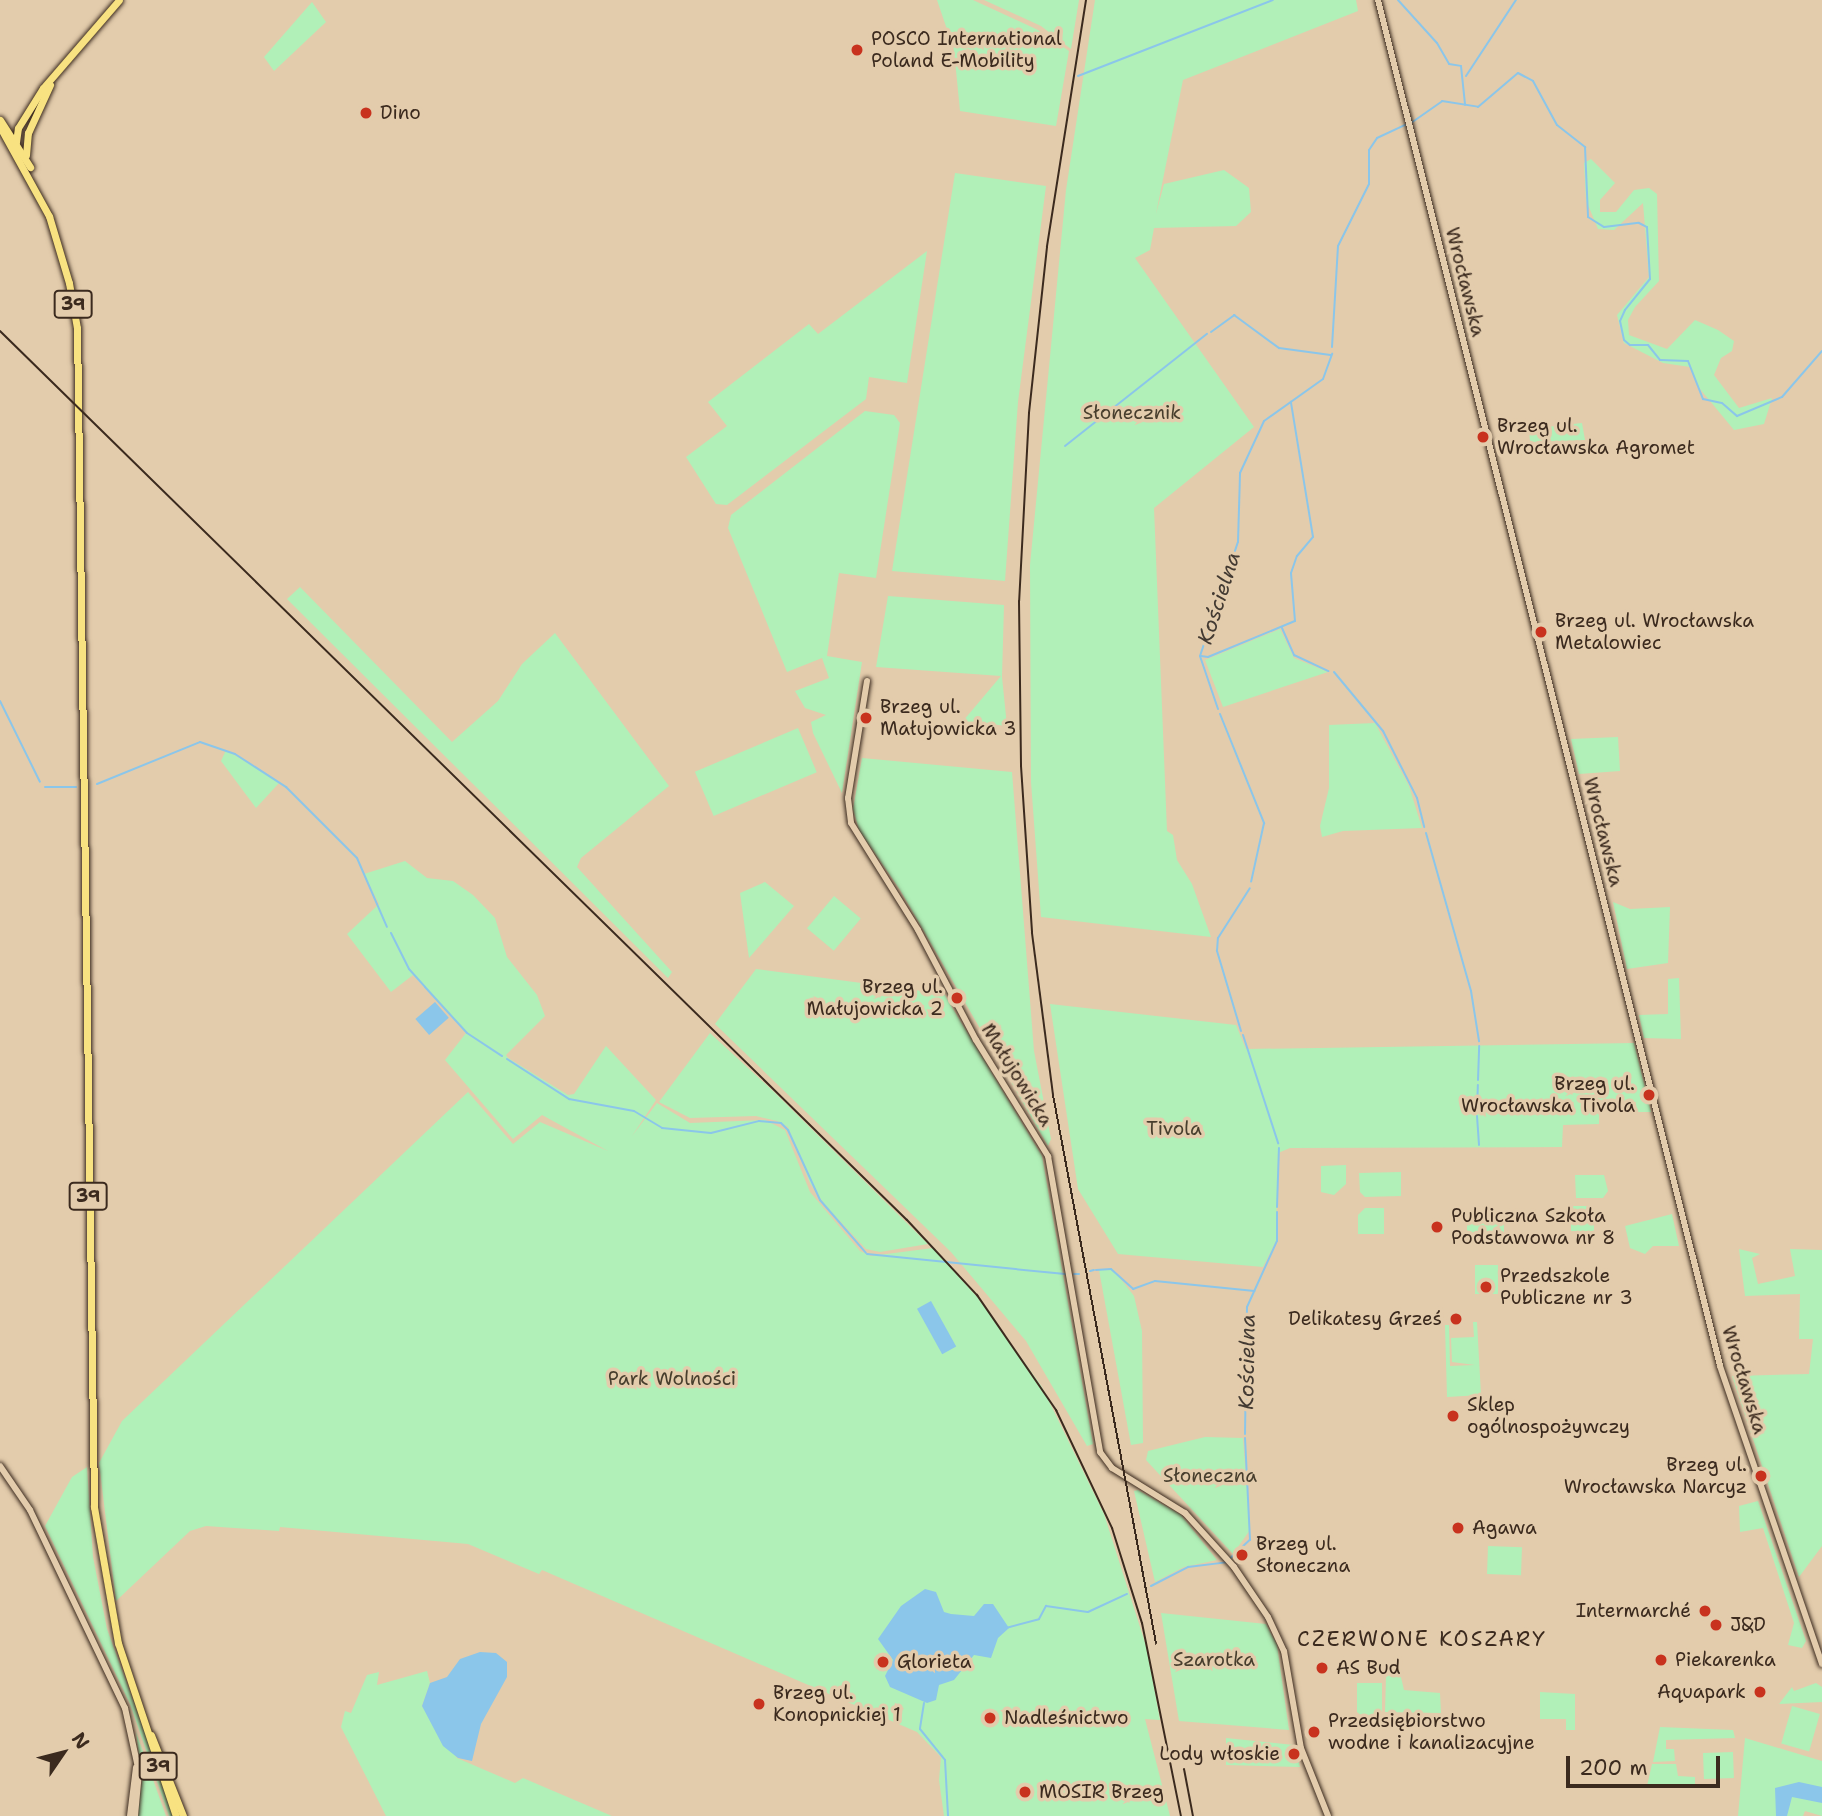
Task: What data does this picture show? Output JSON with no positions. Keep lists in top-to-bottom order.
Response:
{
  "streets": {
    "main road": ["39"],
    "street": ["Wrocławska", "Małujowicka"]
  },
  "districts": ["CZERWONE KOSZARY"],
  "water": ["Kościelna"],
  "parks": [
    "Słonecznik",
    "Tivola",
    "Park Wolności",
    "Słoneczna",
    "Szarotka"
  ],
  "places": [
    "POSCO International Poland E-Mobility",
    "Dino",
    "Brzeg ul. Wrocławska Agromet",
    "Brzeg ul. Wrocławska Metalowiec",
    "Brzeg ul. Małujowicka 3",
    "Brzeg ul. Małujowicka 2",
    "Brzeg ul. Wrocławska Tivola",
    "Publiczna Szkoła Podstawowa nr 8",
    "Przedszkole Publiczne nr 3",
    "Delikatesy Grześ",
    "Sklep ogólnospożywczy",
    "Brzeg ul. Wrocławska Narcyz",
    "Agawa",
    "Brzeg ul. Słoneczna",
    "Intermarché",
    "J&D",
    "Piekarenka",
    "Glorieta",
    "AS Bud",
    "Aquapark",
    "Brzeg ul. Konopnickiej 1",
    "Nadleśnictwo",
    "Przedsiębiorstwo wodne i kanalizacyjne",
    "Lody włoskie",
    "MOSIR Brzeg"
  ],
  "scale_bar": "200 m",
  "north": "top right"
}
